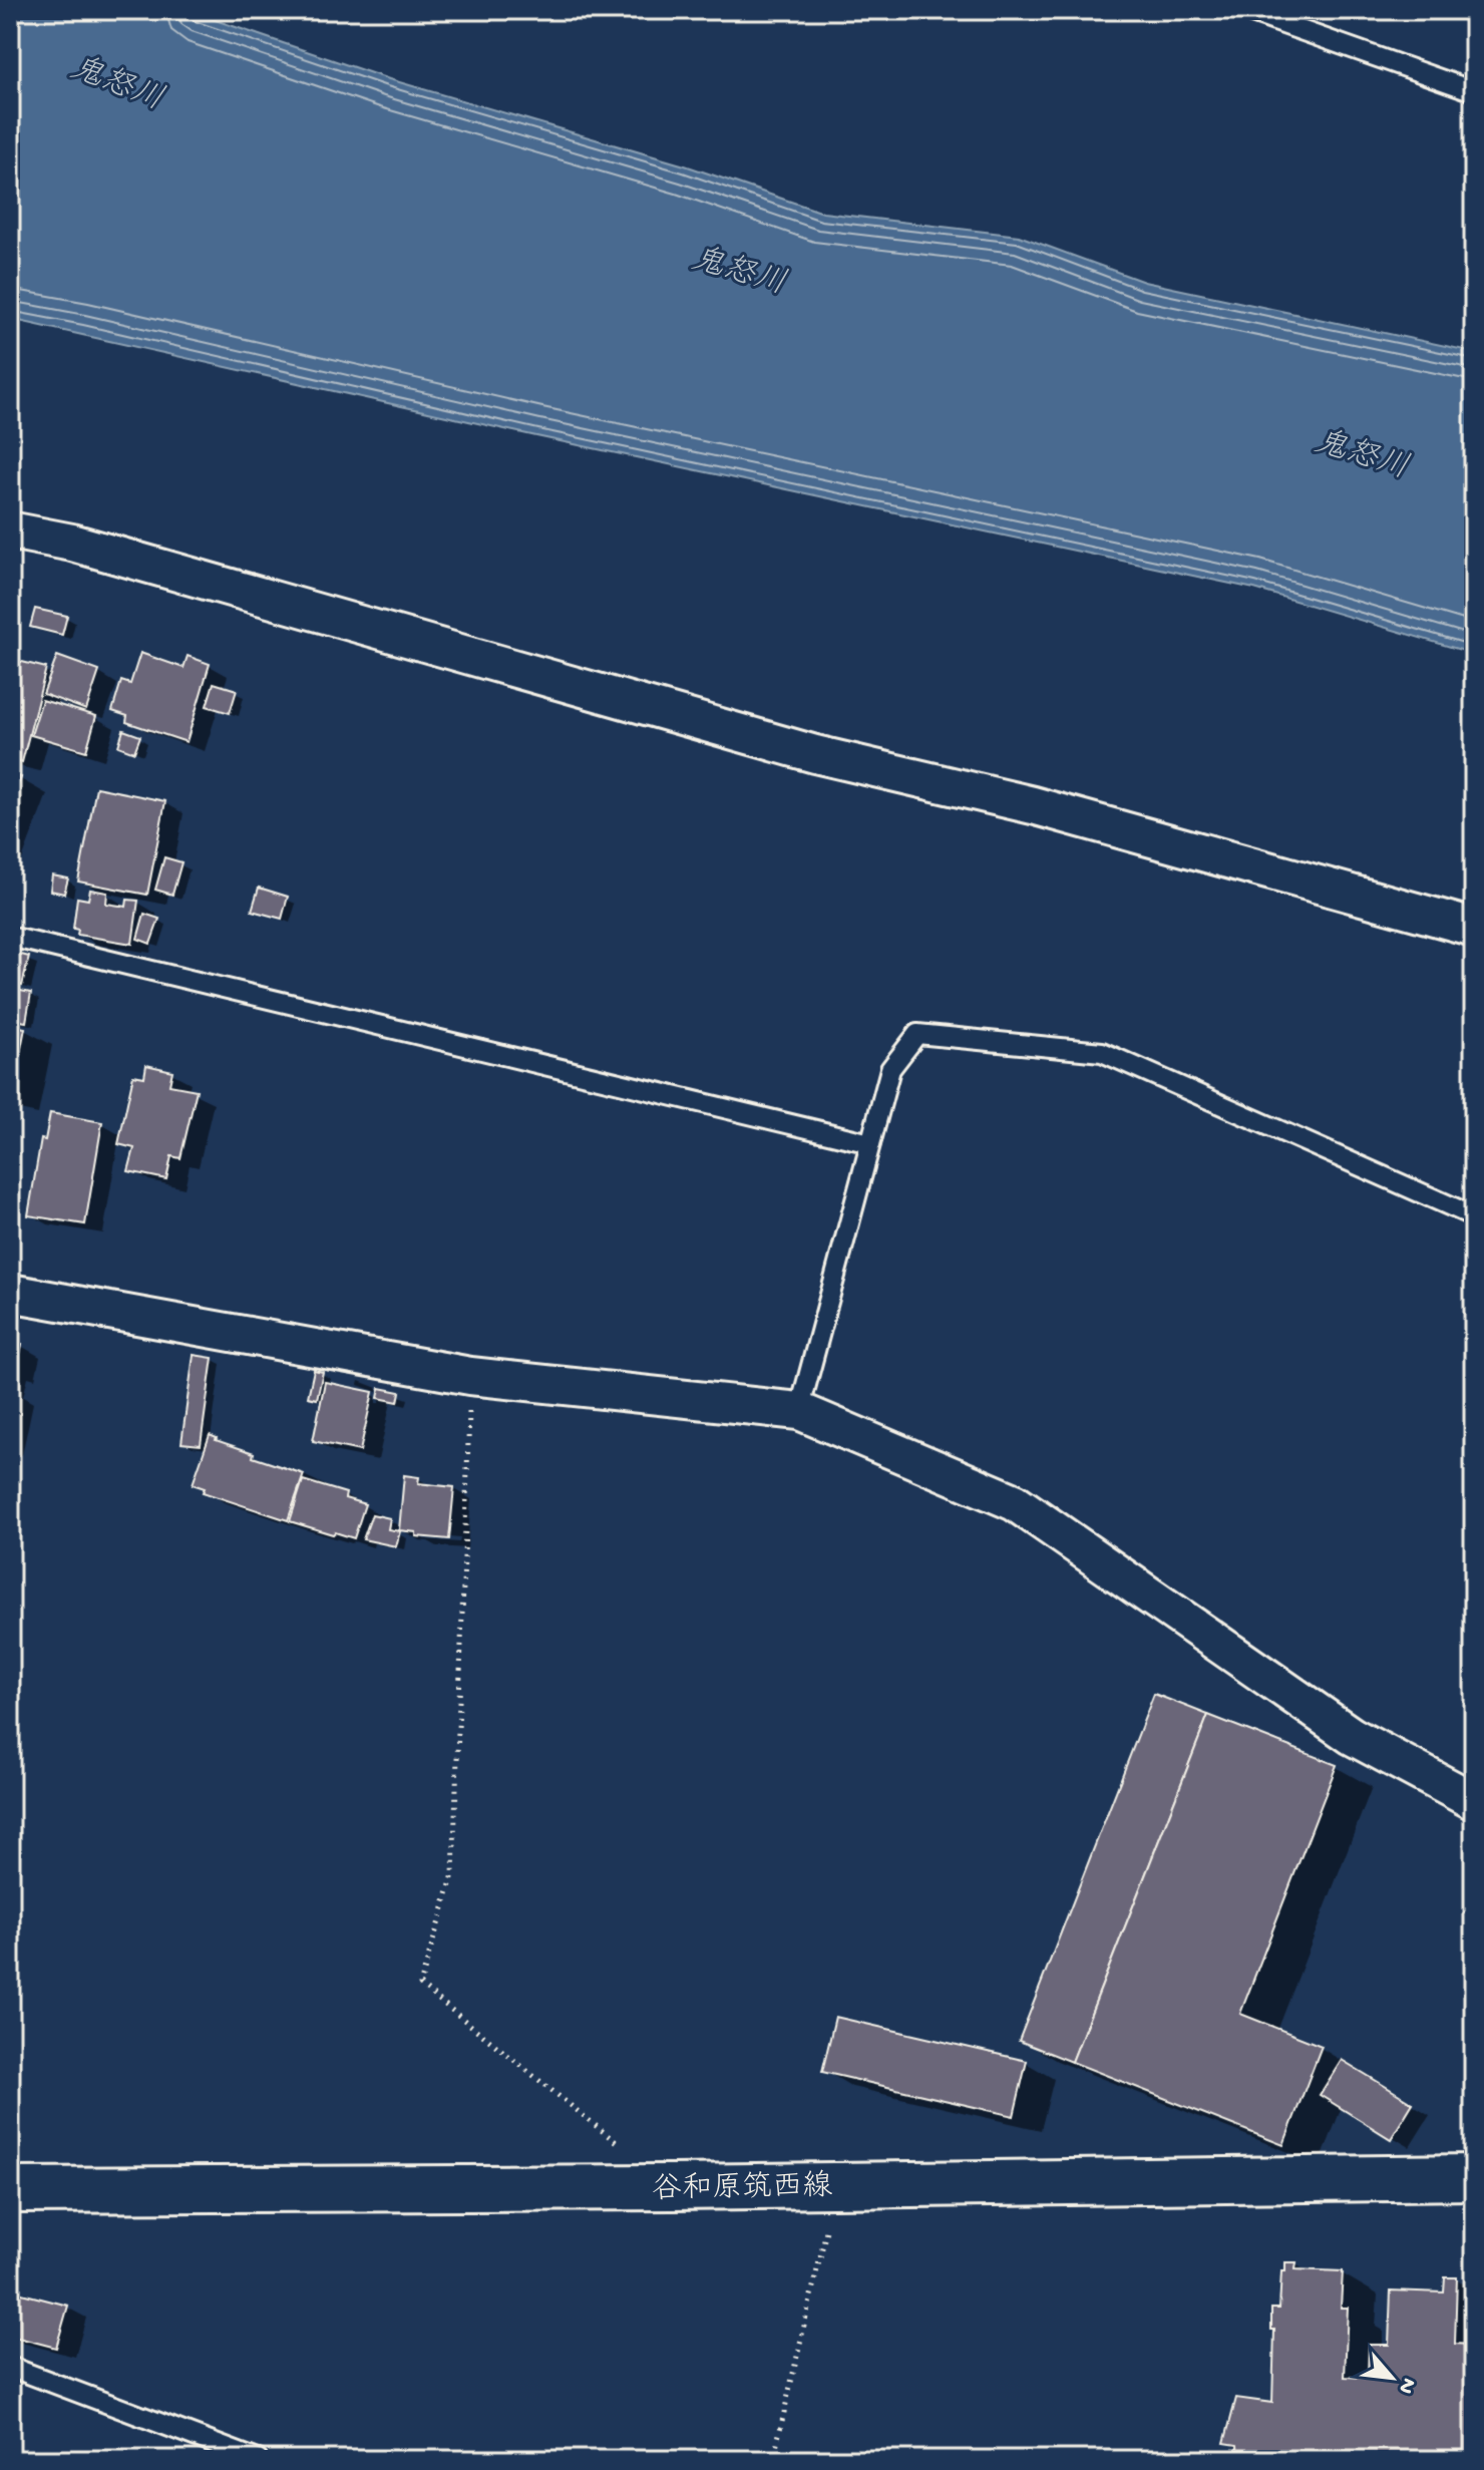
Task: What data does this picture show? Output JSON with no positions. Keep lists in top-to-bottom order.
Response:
{
  "streets": {
    "main road": ["谷和原筑西線"]
  },
  "water": ["鬼怒川"],
  "north": "bottom right"
}
